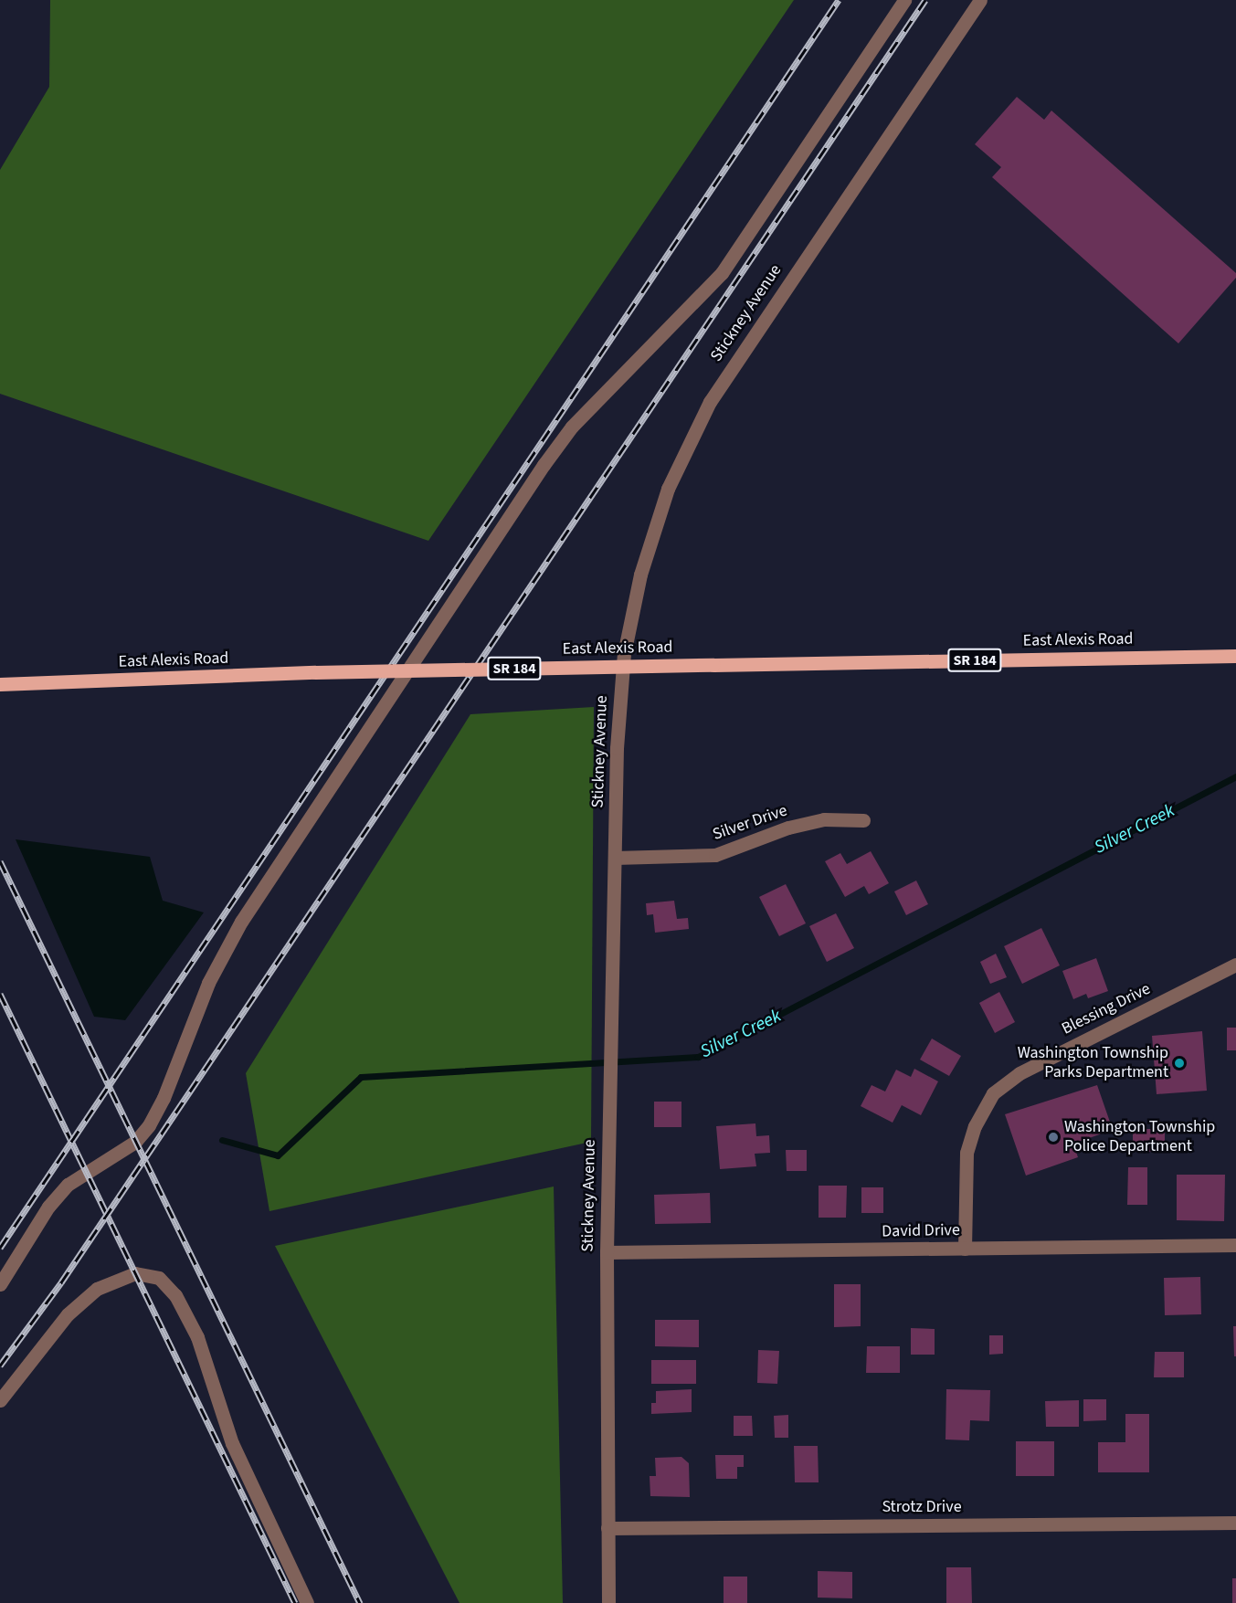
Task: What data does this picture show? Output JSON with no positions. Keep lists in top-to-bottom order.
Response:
{
  "streets": {
    "main road": ["East Alexis Road", "SR 184"],
    "street": [
      "Stickney Avenue",
      "Silver Drive",
      "Blessing Drive",
      "David Drive",
      "Strotz Drive"
    ]
  },
  "crossings": [
    ["Stickney Avenue", "Silver Drive"],
    ["Stickney Avenue", "David Drive"],
    ["Stickney Avenue", "Strotz Drive"],
    ["Blessing Drive", "David Drive"]
  ],
  "water": ["Silver Creek"],
  "places": ["Washington Township Parks Department", "Washington Township Police Department"]
}
